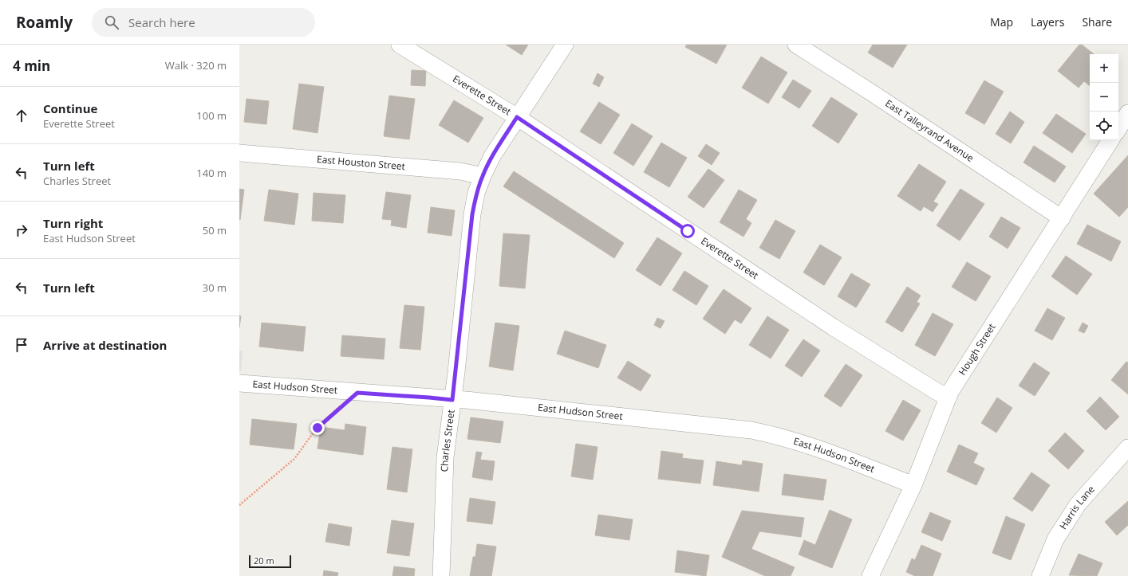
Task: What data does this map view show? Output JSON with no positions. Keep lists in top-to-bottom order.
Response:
{
  "streets": {
    "street": [
      "Everette Street",
      "East Talleyrand Avenue",
      "East Houston Street",
      "Hough Street",
      "East Hudson Street",
      "Charles Street",
      "Harris Lane"
    ]
  },
  "crossings": [
    ["Everette Street", "Hough Street"],
    ["Everette Street", "Charles Street"],
    ["East Talleyrand Avenue", "Hough Street"],
    ["East Houston Street", "Charles Street"],
    ["Hough Street", "East Hudson Street"],
    ["East Hudson Street", "Charles Street"]
  ],
  "scale_bar": "20 m",
  "page": {
    "header": "Roamly",
    "search": "Search here",
    "nav": ["Map", "Layers", "Share"],
    "heading": ["4 min", "Walk · 320 m"],
    "map_buttons": ["+", "−"],
    "list": [
      ["Continue", "Everette Street", "100 m"],
      ["Turn left", "Charles Street", "140 m"],
      ["Turn right", "East Hudson Street", "50 m"],
      ["Turn left", "30 m"],
      "Arrive at destination"
    ],
    "scale": "20 m"
  }
}
